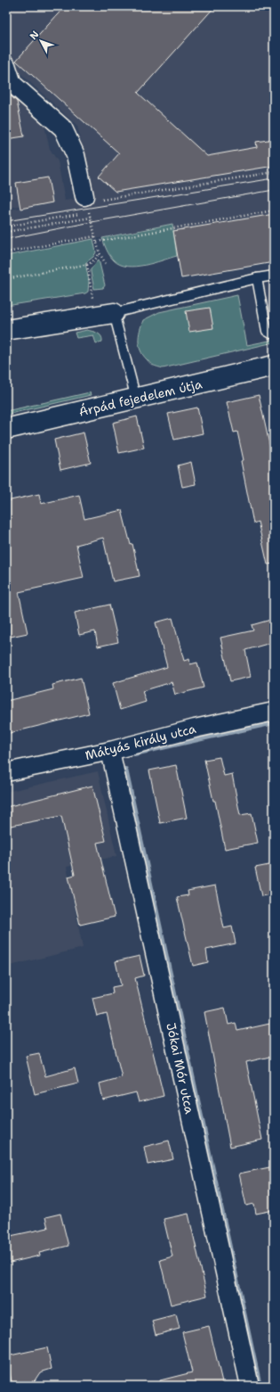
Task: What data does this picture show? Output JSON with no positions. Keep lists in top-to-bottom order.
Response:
{
  "streets": {
    "main road": ["Árpád fejedelem útja"],
    "street": ["Mátyás király utca", "Jókai Mór utca"]
  },
  "crossings": [
    ["Mátyás király utca", "Jókai Mór utca"]
  ],
  "north": "top left"
}
